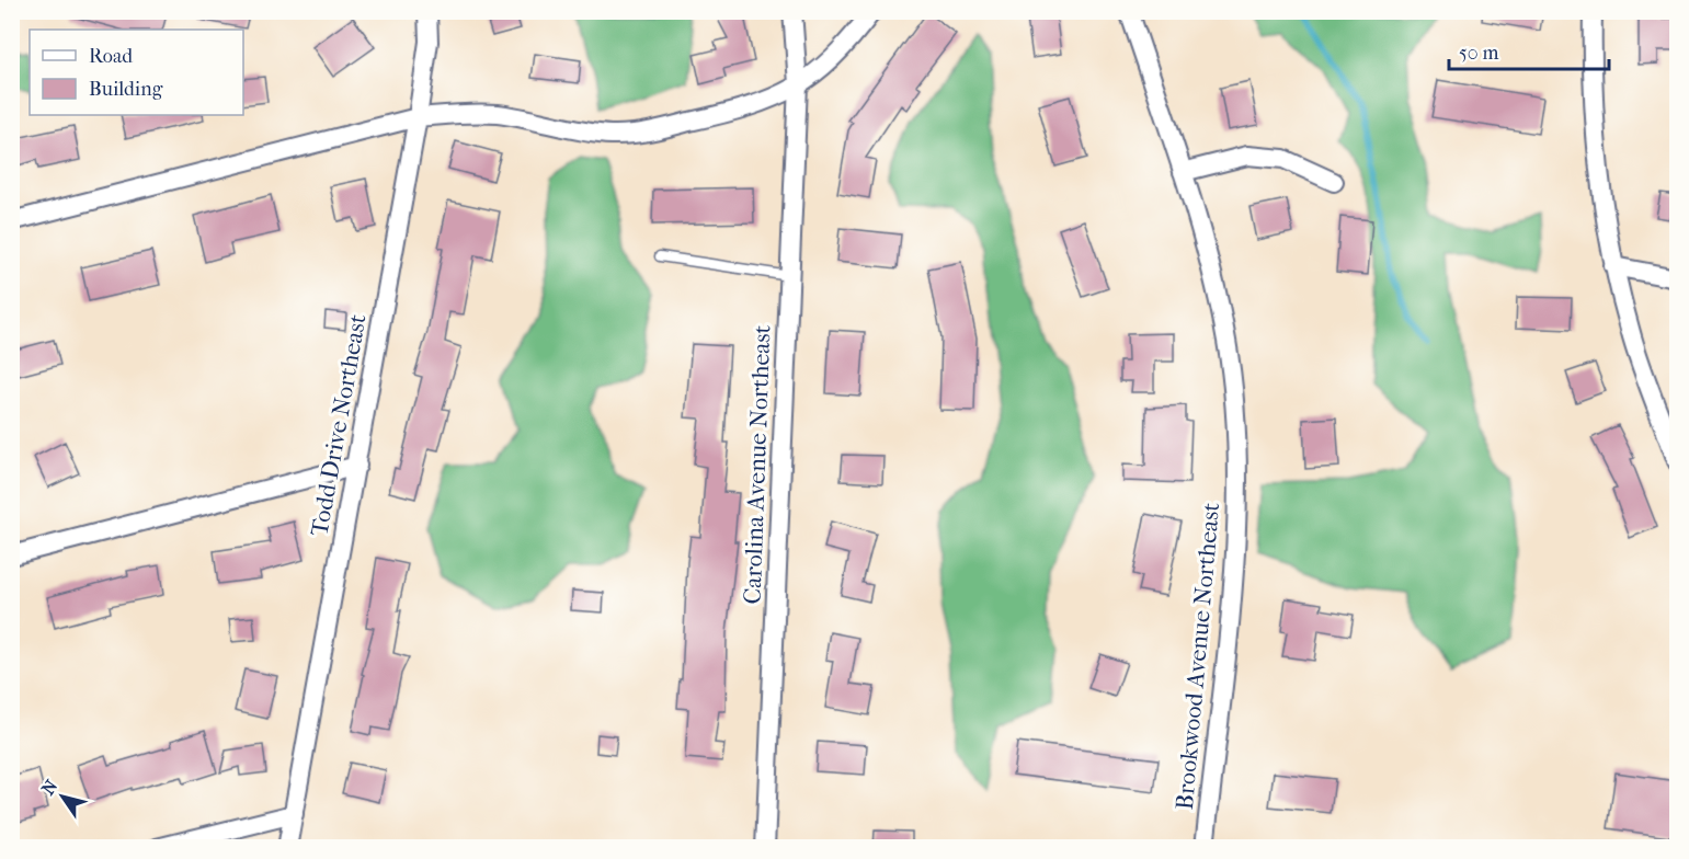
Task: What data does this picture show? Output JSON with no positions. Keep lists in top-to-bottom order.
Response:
{
  "streets": {
    "street": ["Todd Drive Northeast", "Carolina Avenue Northeast", "Brookwood Avenue Northeast"]
  },
  "legend": ["Road", "Building"],
  "scale_bar": "50 m",
  "north": "top left"
}
